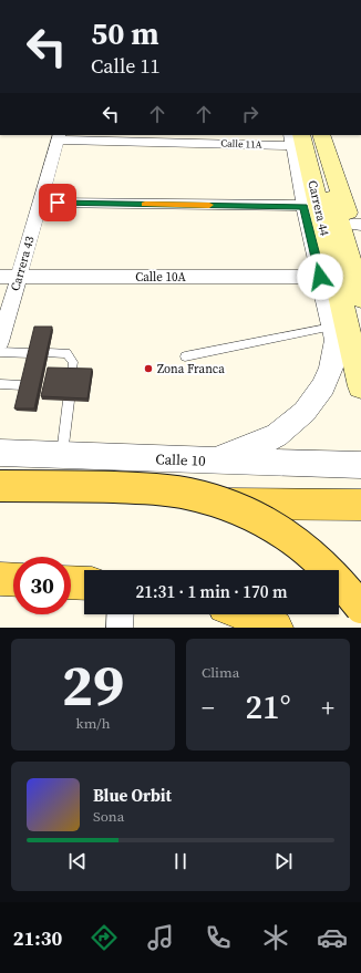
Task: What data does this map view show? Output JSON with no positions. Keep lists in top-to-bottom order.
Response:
{
  "streets": {
    "main road": ["Carrera 44"],
    "street": [
      "Calle 11A",
      "Carrera 43",
      "Calle 10A",
      "Calle 10"
    ]
  },
  "crossings": [
    ["Calle 11A", "Carrera 44"],
    ["Calle 11A", "Carrera 43"],
    ["Carrera 44", "Calle 10A"],
    ["Carrera 43", "Calle 10A"]
  ],
  "places": ["Zona Franca"],
  "page": {
    "turn": ["50 m", "Calle 11"],
    "limit": "30",
    "trip": "21:31 · 1 min · 170 m",
    "tile": [
      ["29", "km/h"],
      "Clima"
    ],
    "heat": ["−", "21°", "+"],
    "song": ["Blue Orbit", "Sona"],
    "tabs": "21:30"
  }
}
